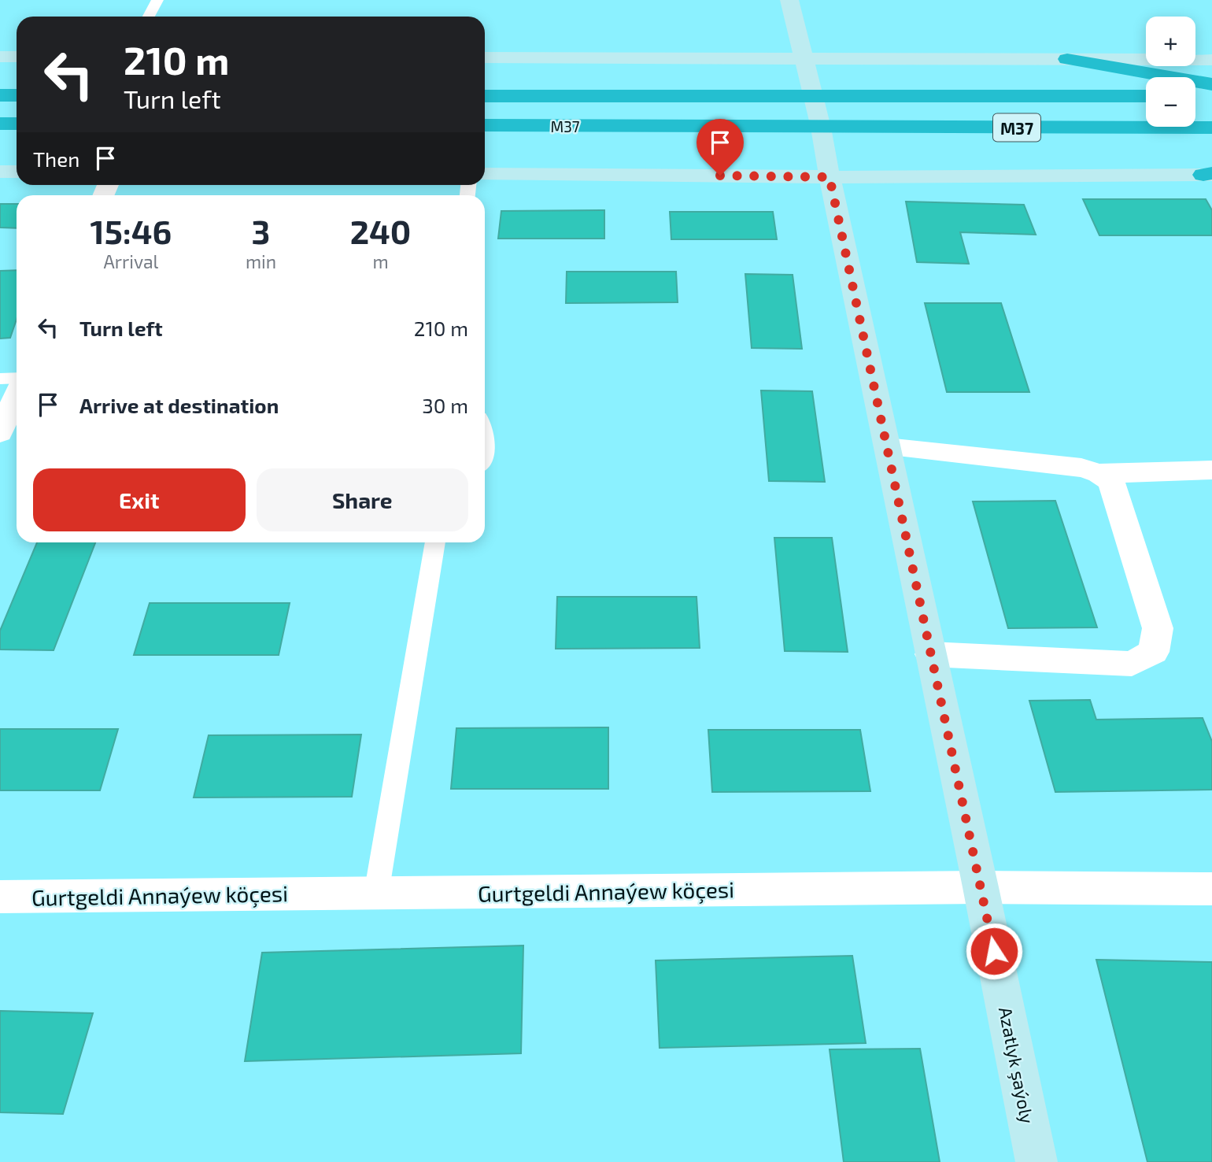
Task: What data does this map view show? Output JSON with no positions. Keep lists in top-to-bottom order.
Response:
{
  "streets": {
    "highway": ["M37"],
    "main road": ["Azatlyk şaýoly"],
    "street": ["Gurtgeldi Annaýew köçesi"]
  },
  "crossings": [
    ["M37", "Azatlyk şaýoly"],
    ["Gurtgeldi Annaýew köçesi", "Azatlyk şaýoly"]
  ],
  "page": {
    "map_buttons": ["+", "−"],
    "turn": ["210 m", "Turn left"],
    "then": "Then",
    "eta": [
      "15:46",
      "Arrival",
      "3",
      "min",
      "240",
      "m"
    ],
    "list": [
      {
        "name": "Turn left",
        "value": "210 m"
      },
      {
        "name": "Arrive at destination",
        "value": "30 m"
      }
    ],
    "buttons": ["Exit", "Share"]
  }
}
